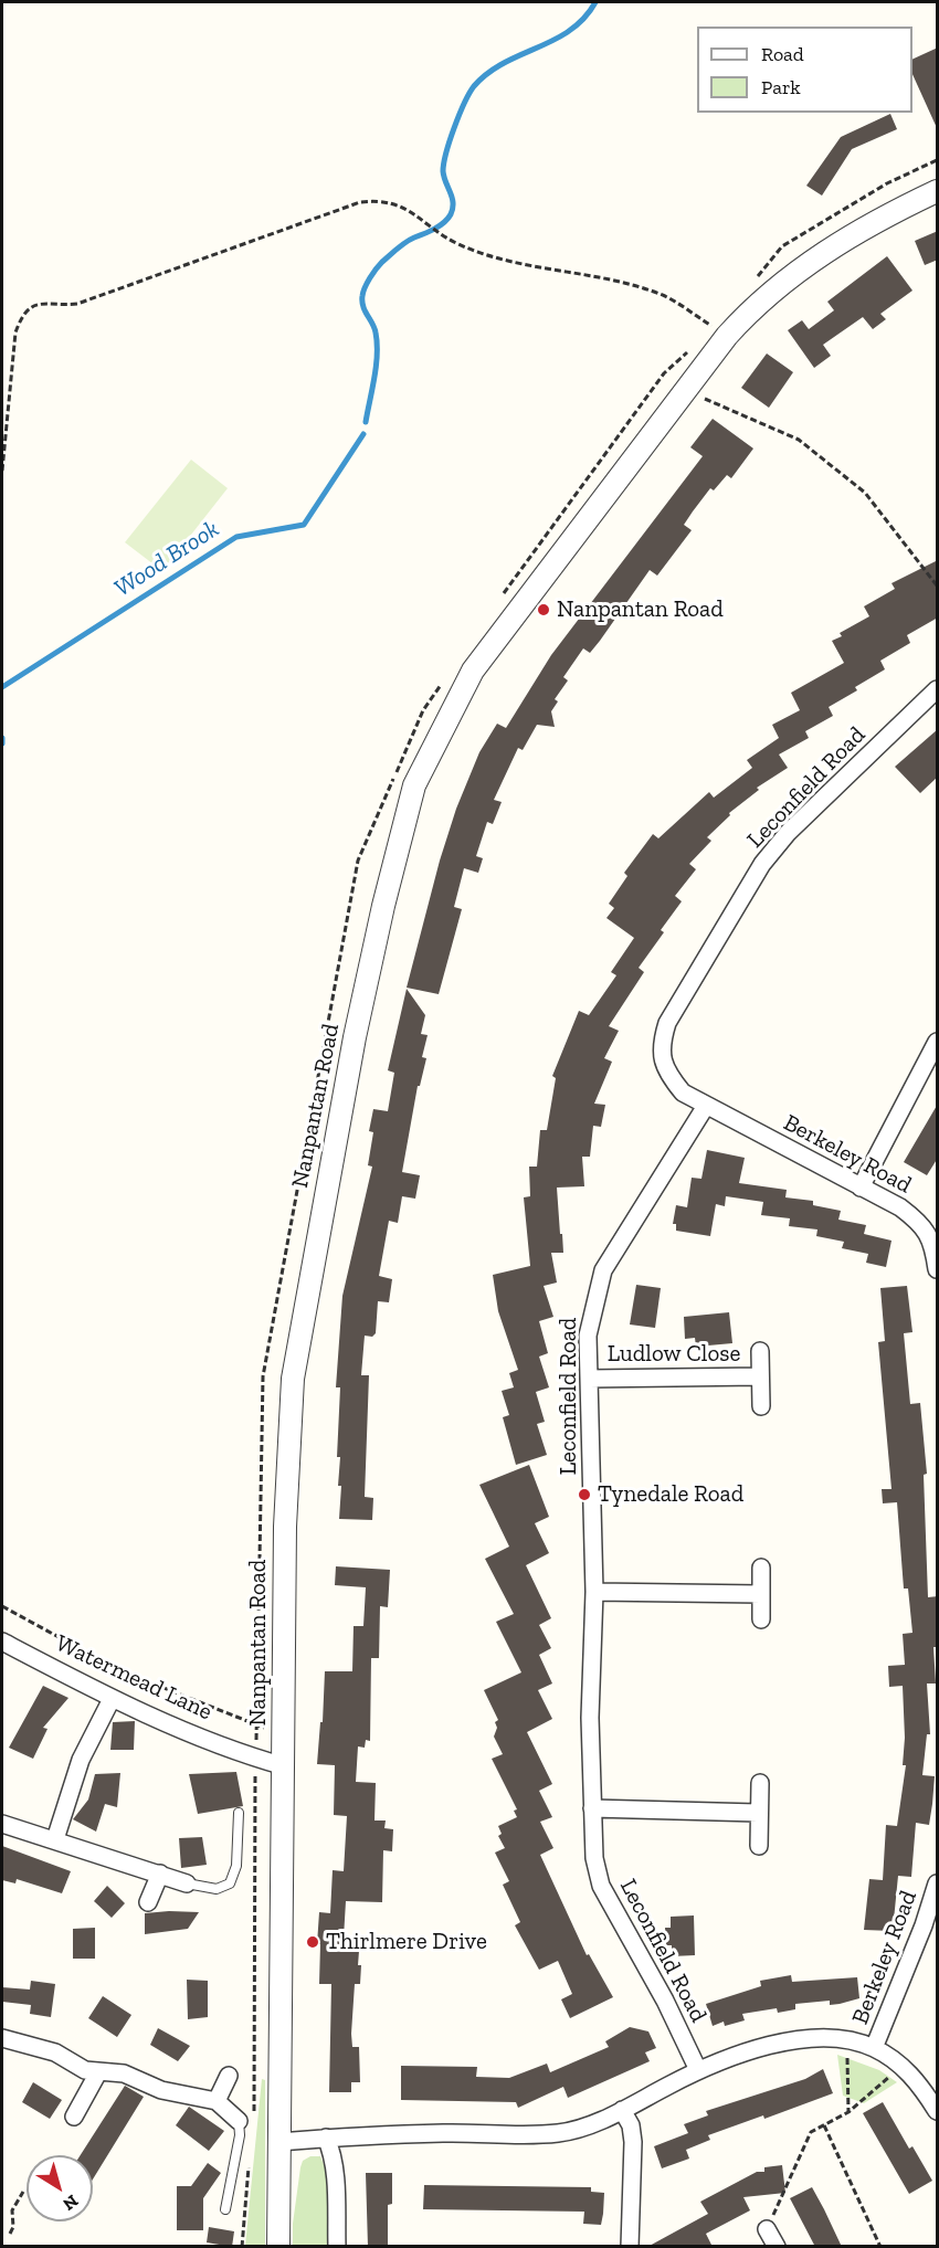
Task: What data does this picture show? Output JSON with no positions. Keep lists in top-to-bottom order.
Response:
{
  "streets": {
    "street": [
      "Leconfield Road",
      "Nanpantan Road",
      "Berkeley Road",
      "Ludlow Close",
      "Watermead Lane"
    ]
  },
  "crossings": [
    ["Leconfield Road", "Berkeley Road"],
    ["Leconfield Road", "Ludlow Close"],
    ["Nanpantan Road", "Watermead Lane"]
  ],
  "water": ["Wood Brook"],
  "places": ["Nanpantan Road", "Tynedale Road", "Thirlmere Drive"],
  "legend": ["Road", "Park"],
  "north": "bottom right"
}
